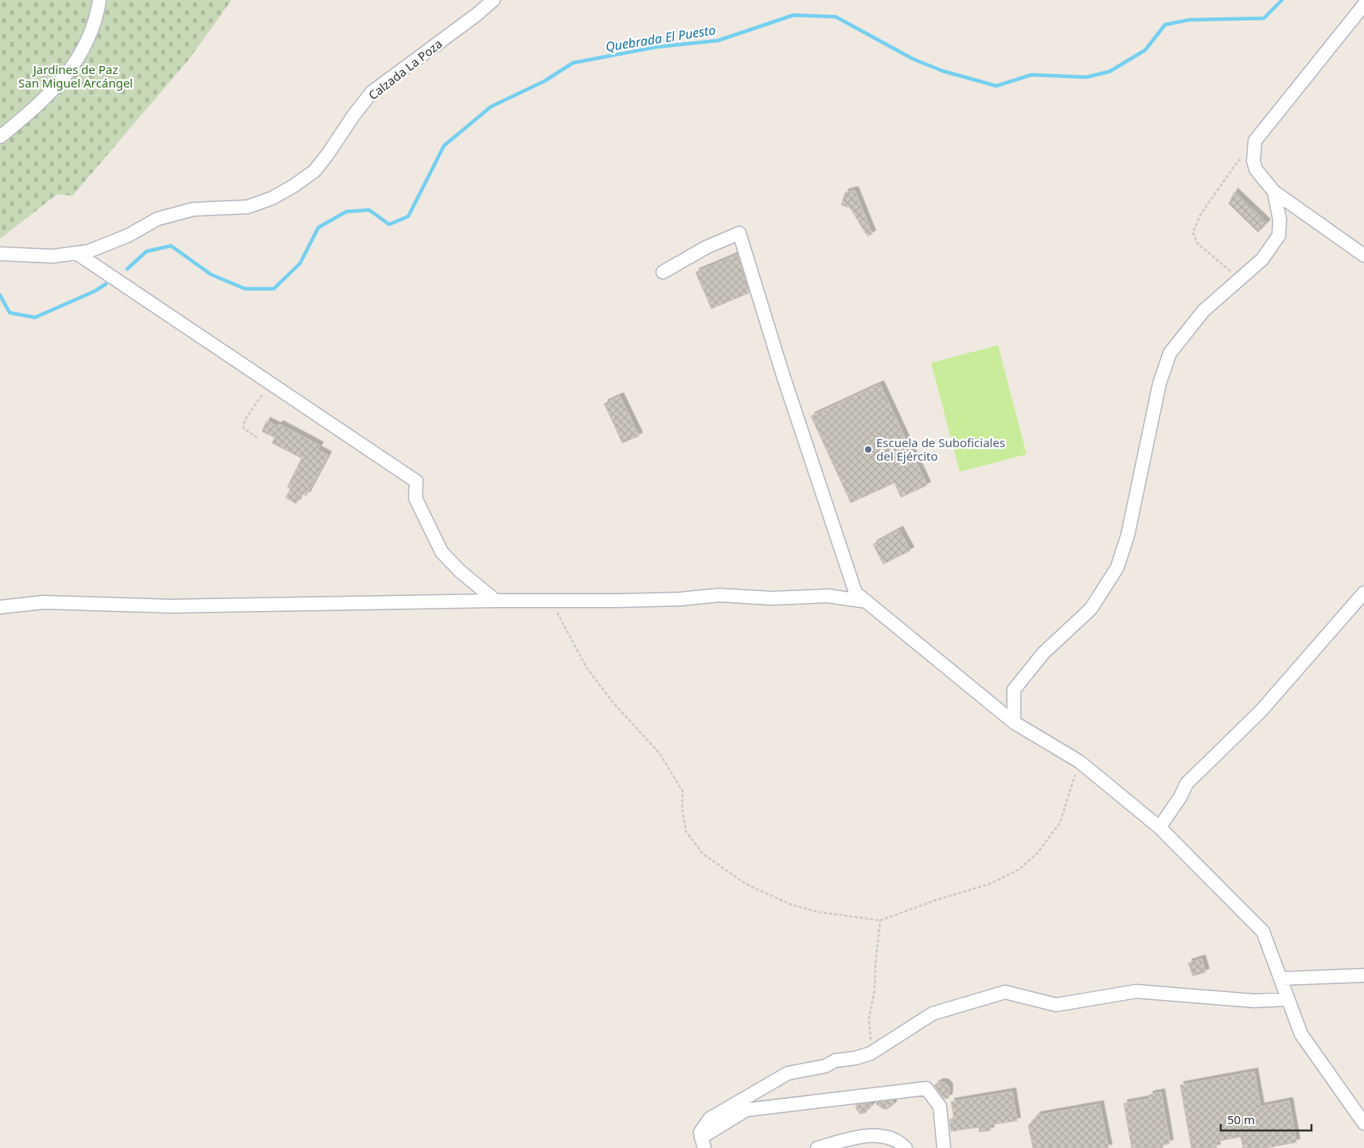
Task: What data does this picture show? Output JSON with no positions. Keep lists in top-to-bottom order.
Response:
{
  "streets": {
    "street": ["Calzada La Poza"]
  },
  "water": ["Quebrada El Puesto"],
  "parks": ["Jardines de Paz San Miguel Arcángel"],
  "places": ["Escuela de Suboficiales del Ejército"],
  "scale_bar": "50 m"
}
